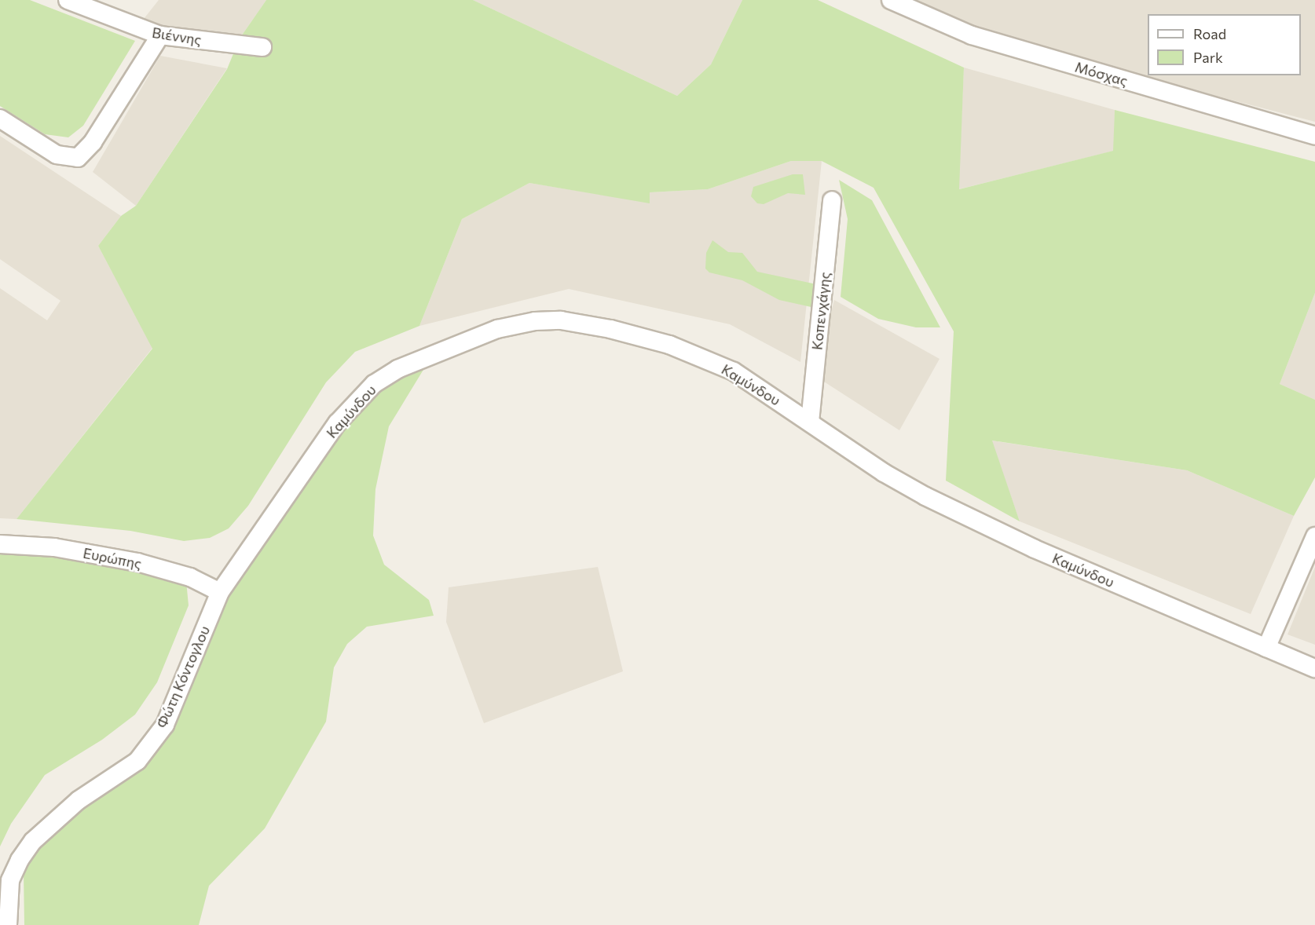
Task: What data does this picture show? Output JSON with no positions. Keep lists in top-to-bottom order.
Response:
{
  "streets": {
    "street": [
      "Βιέννης",
      "Μόσχας",
      "Κοπενχάγης",
      "Καμύνδου",
      "Ευρώπης",
      "Φώτη Κόντογλου"
    ]
  },
  "crossings": [
    ["Κοπενχάγης", "Καμύνδου"],
    ["Καμύνδου", "Ευρώπης"],
    ["Καμύνδου", "Φώτη Κόντογλου"],
    ["Ευρώπης", "Φώτη Κόντογλου"]
  ],
  "legend": ["Road", "Park"]
}
